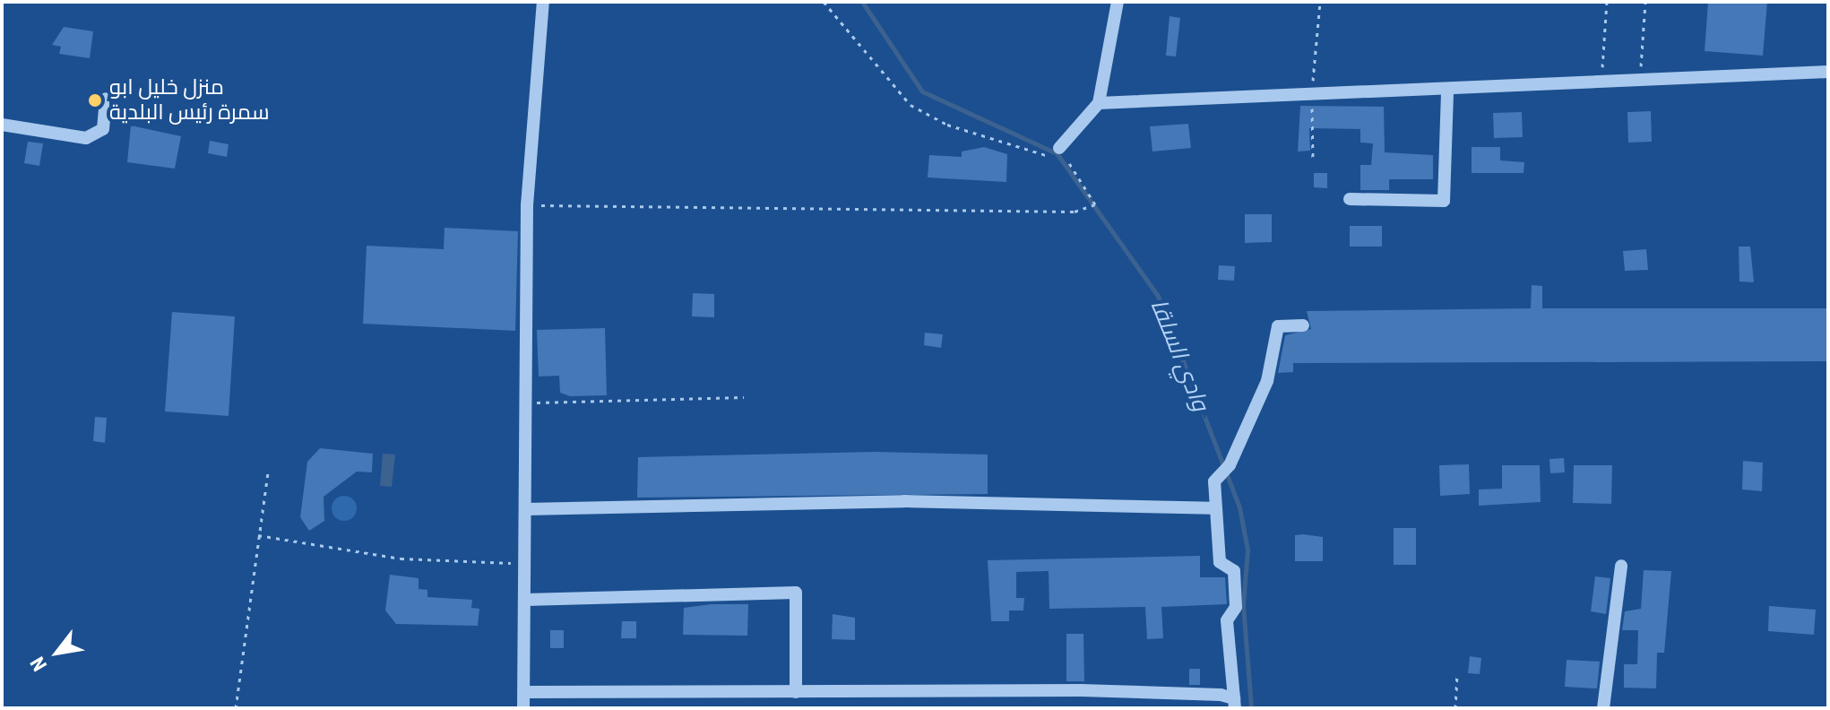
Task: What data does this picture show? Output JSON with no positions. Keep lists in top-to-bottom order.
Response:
{
  "water": ["وادي السلقا"],
  "places": ["منزل خليل ابو سمرة رئيس البلدية"],
  "north": "bottom left"
}
